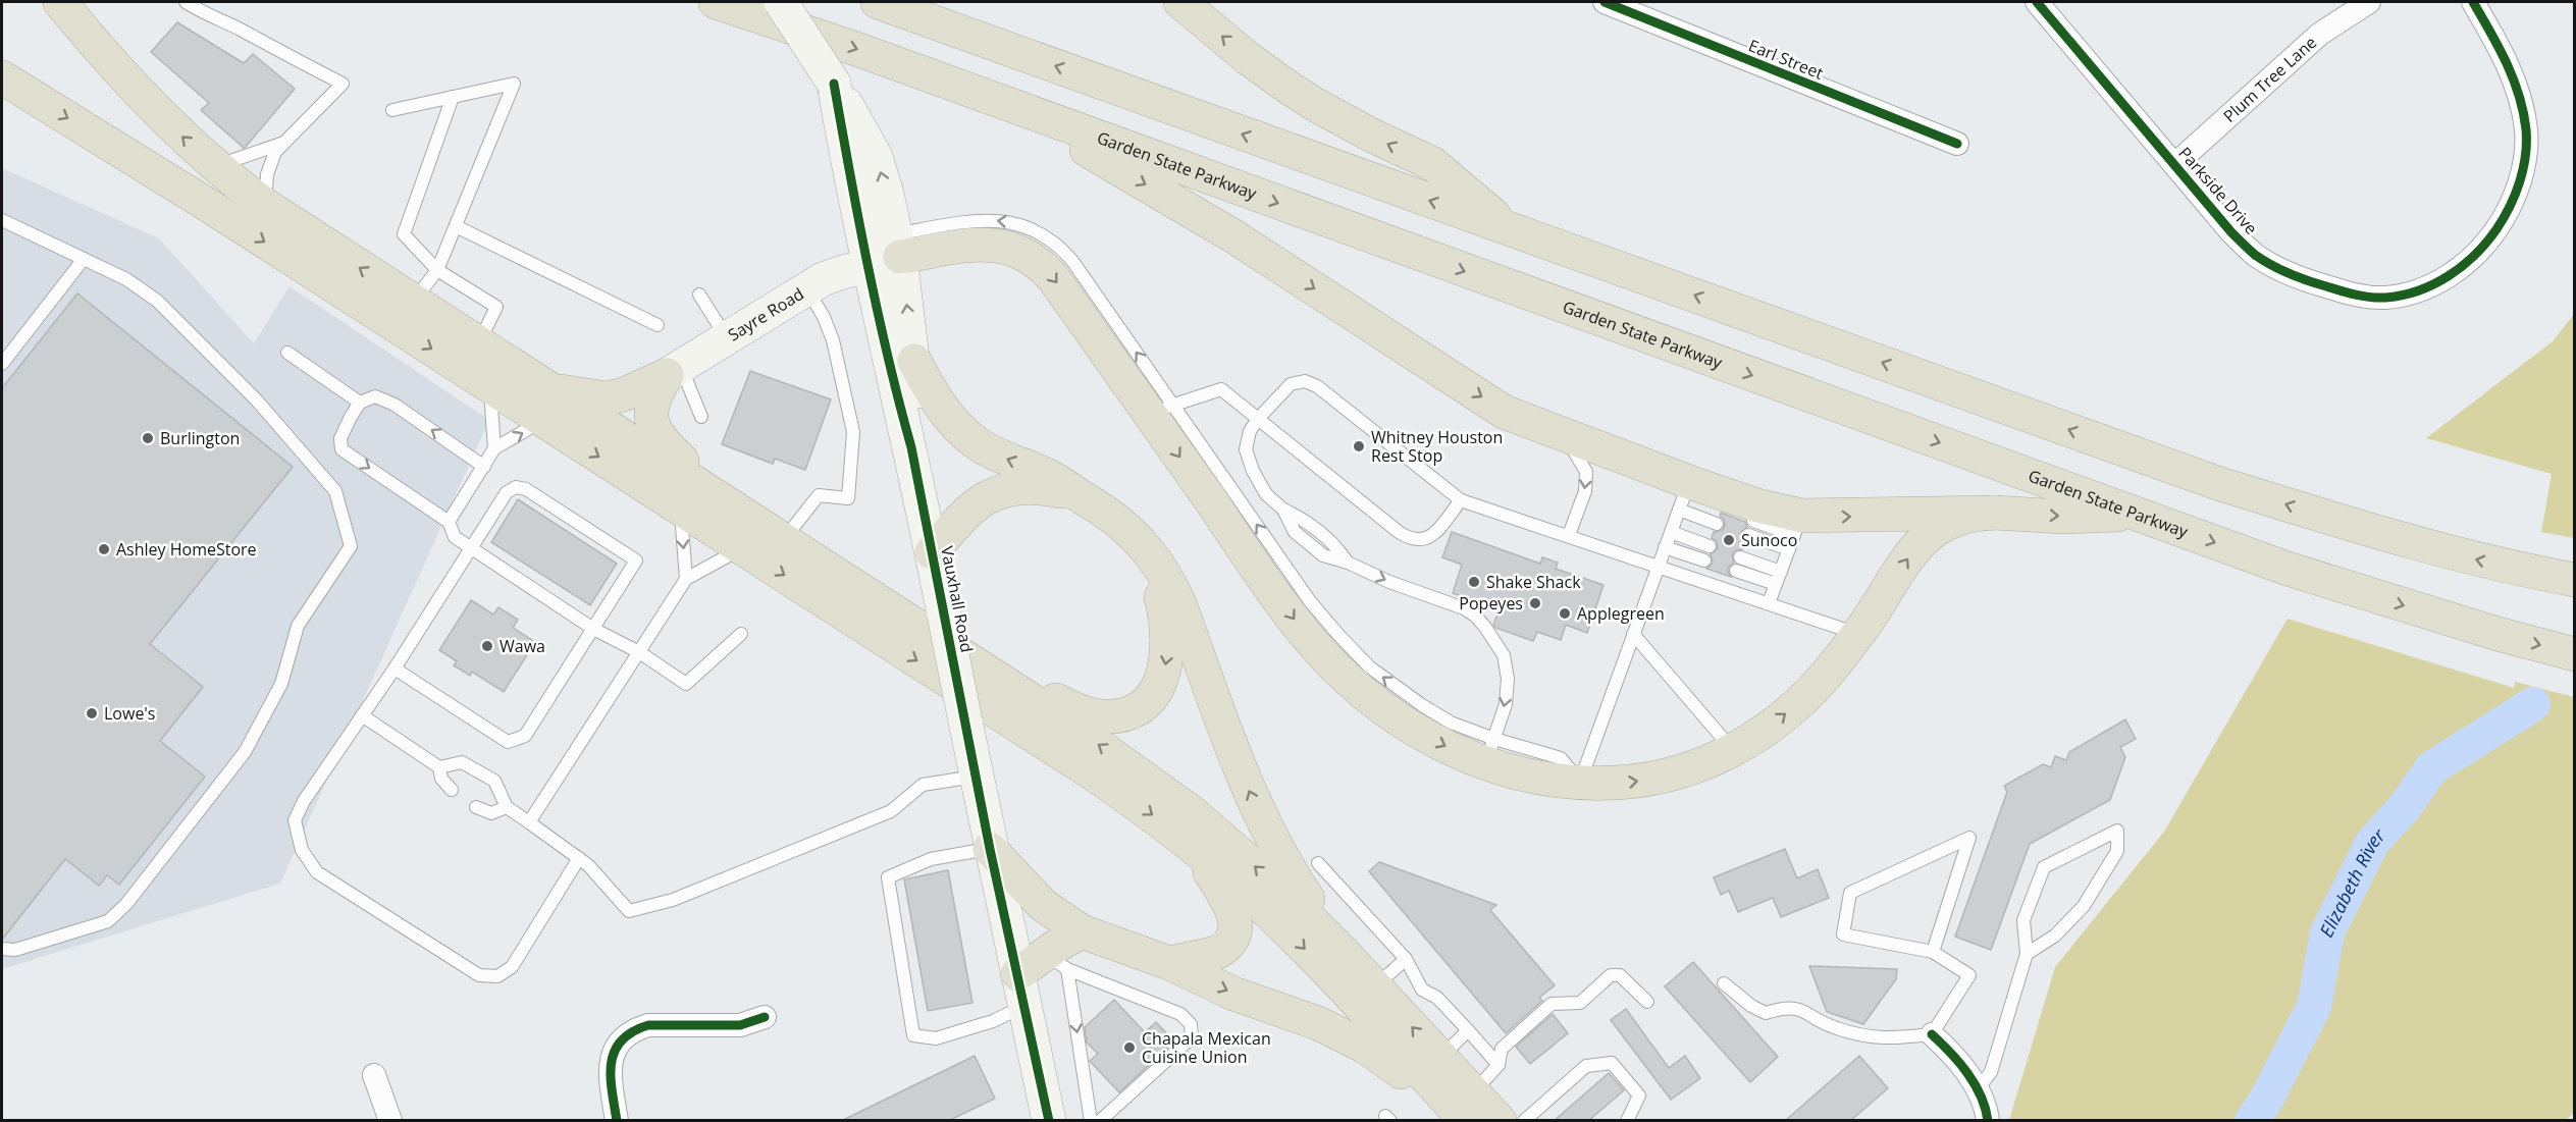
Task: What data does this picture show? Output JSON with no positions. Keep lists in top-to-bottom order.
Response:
{
  "streets": {
    "highway": ["Garden State Parkway"],
    "street": [
      "Earl Street",
      "Plum Tree Lane",
      "Parkside Drive",
      "Sayre Road",
      "Vauxhall Road"
    ]
  },
  "crossings": [
    ["Plum Tree Lane", "Parkside Drive"],
    ["Sayre Road", "Vauxhall Road"]
  ],
  "water": ["Elizabeth River"],
  "places": [
    "Burlington",
    "Whitney Houston Rest Stop",
    "Sunoco",
    "Ashley HomeStore",
    "Shake Shack",
    "Popeyes",
    "Applegreen",
    "Wawa",
    "Lowe's",
    "Chapala Mexican Cuisine Union"
  ]
}
